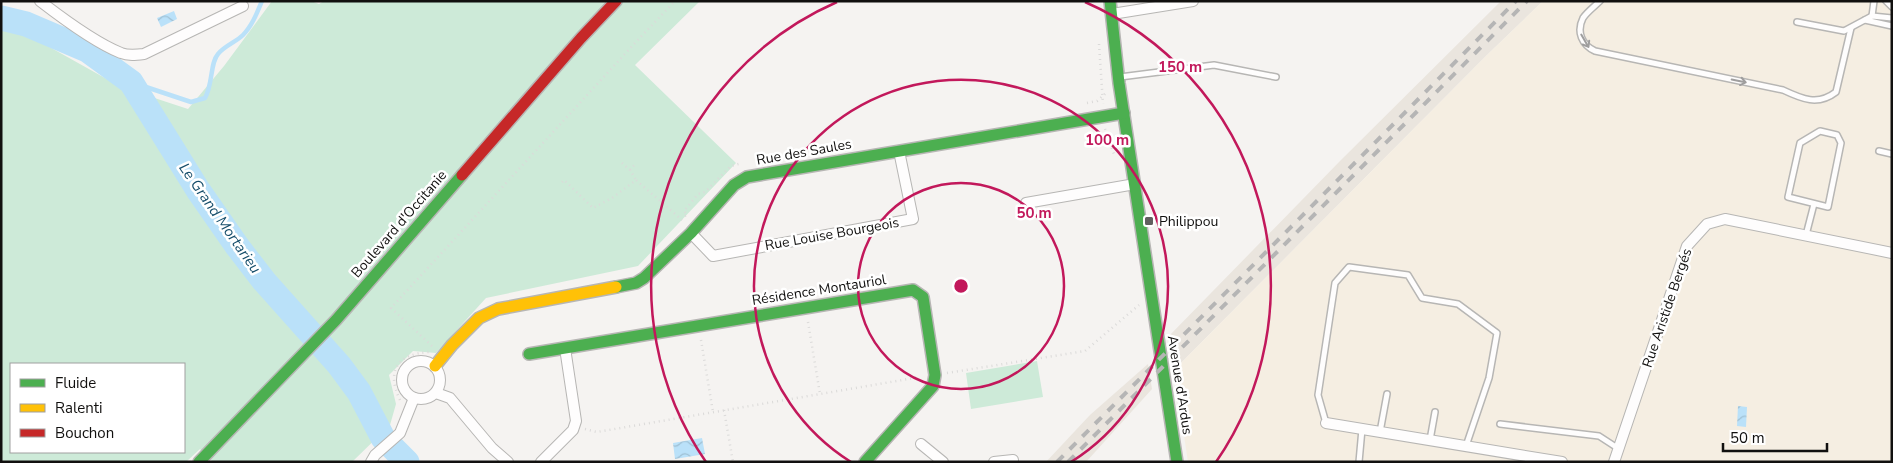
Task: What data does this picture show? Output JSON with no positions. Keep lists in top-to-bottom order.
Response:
{
  "streets": {
    "street": [
      "Rue des Saules",
      "Boulevard d'Occitanie",
      "Rue Louise Bourgeois",
      "Résidence Montauriol",
      "Rue Aristide Bergés",
      "Avenue d'Ardus"
    ]
  },
  "crossings": [
    ["Rue des Saules", "Rue Louise Bourgeois"],
    ["Rue des Saules", "Avenue d'Ardus"]
  ],
  "water": ["Le Grand Mortarieu"],
  "places": {
    "transit": ["Philippou"]
  },
  "legend": ["Fluide", "Ralenti", "Bouchon"],
  "scale_bar": "50 m",
  "rings": ["150 m", "100 m", "50 m"]
}
